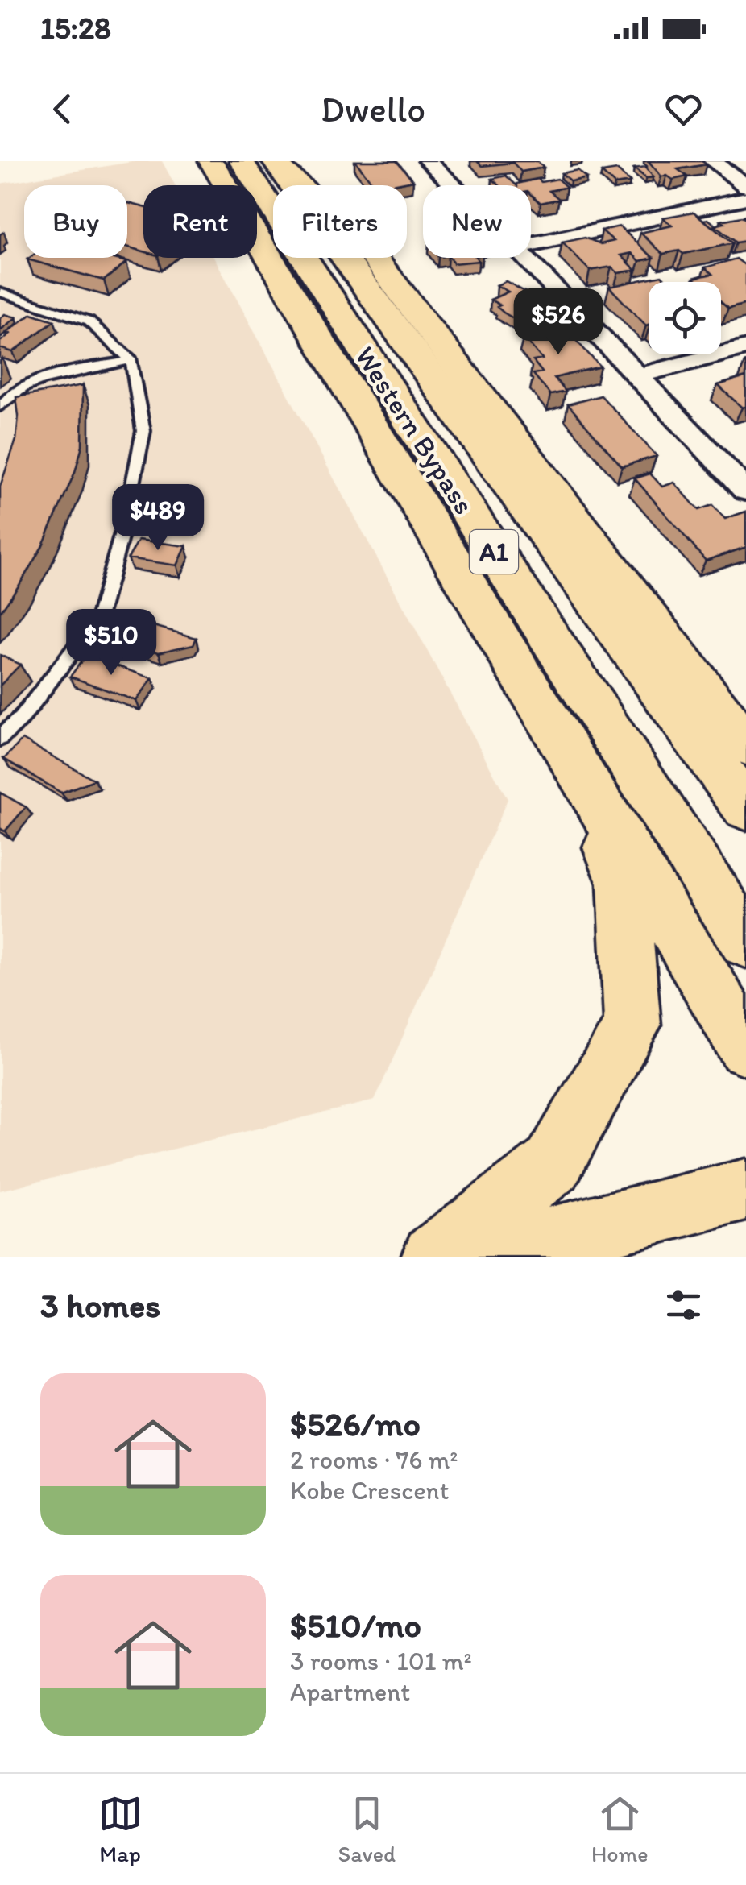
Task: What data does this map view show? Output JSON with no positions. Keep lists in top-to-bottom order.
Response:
{
  "streets": {
    "main road": ["Western Bypass", "A1"]
  },
  "page": {
    "status": "15:28",
    "header": "Dwello",
    "chip": [
      "Buy",
      "Rent",
      "Filters",
      "New"
    ],
    "price": ["$526", "$489", "$510"],
    "heading": "3 homes",
    "list": [
      {
        "name": "$526/mo",
        "note": "2 rooms · 76 m² · Kobe Crescent"
      },
      {
        "name": "$510/mo",
        "note": "3 rooms · 101 m² · Apartment"
      }
    ],
    "tabs": ["Map", "Saved", "Home"]
  }
}
